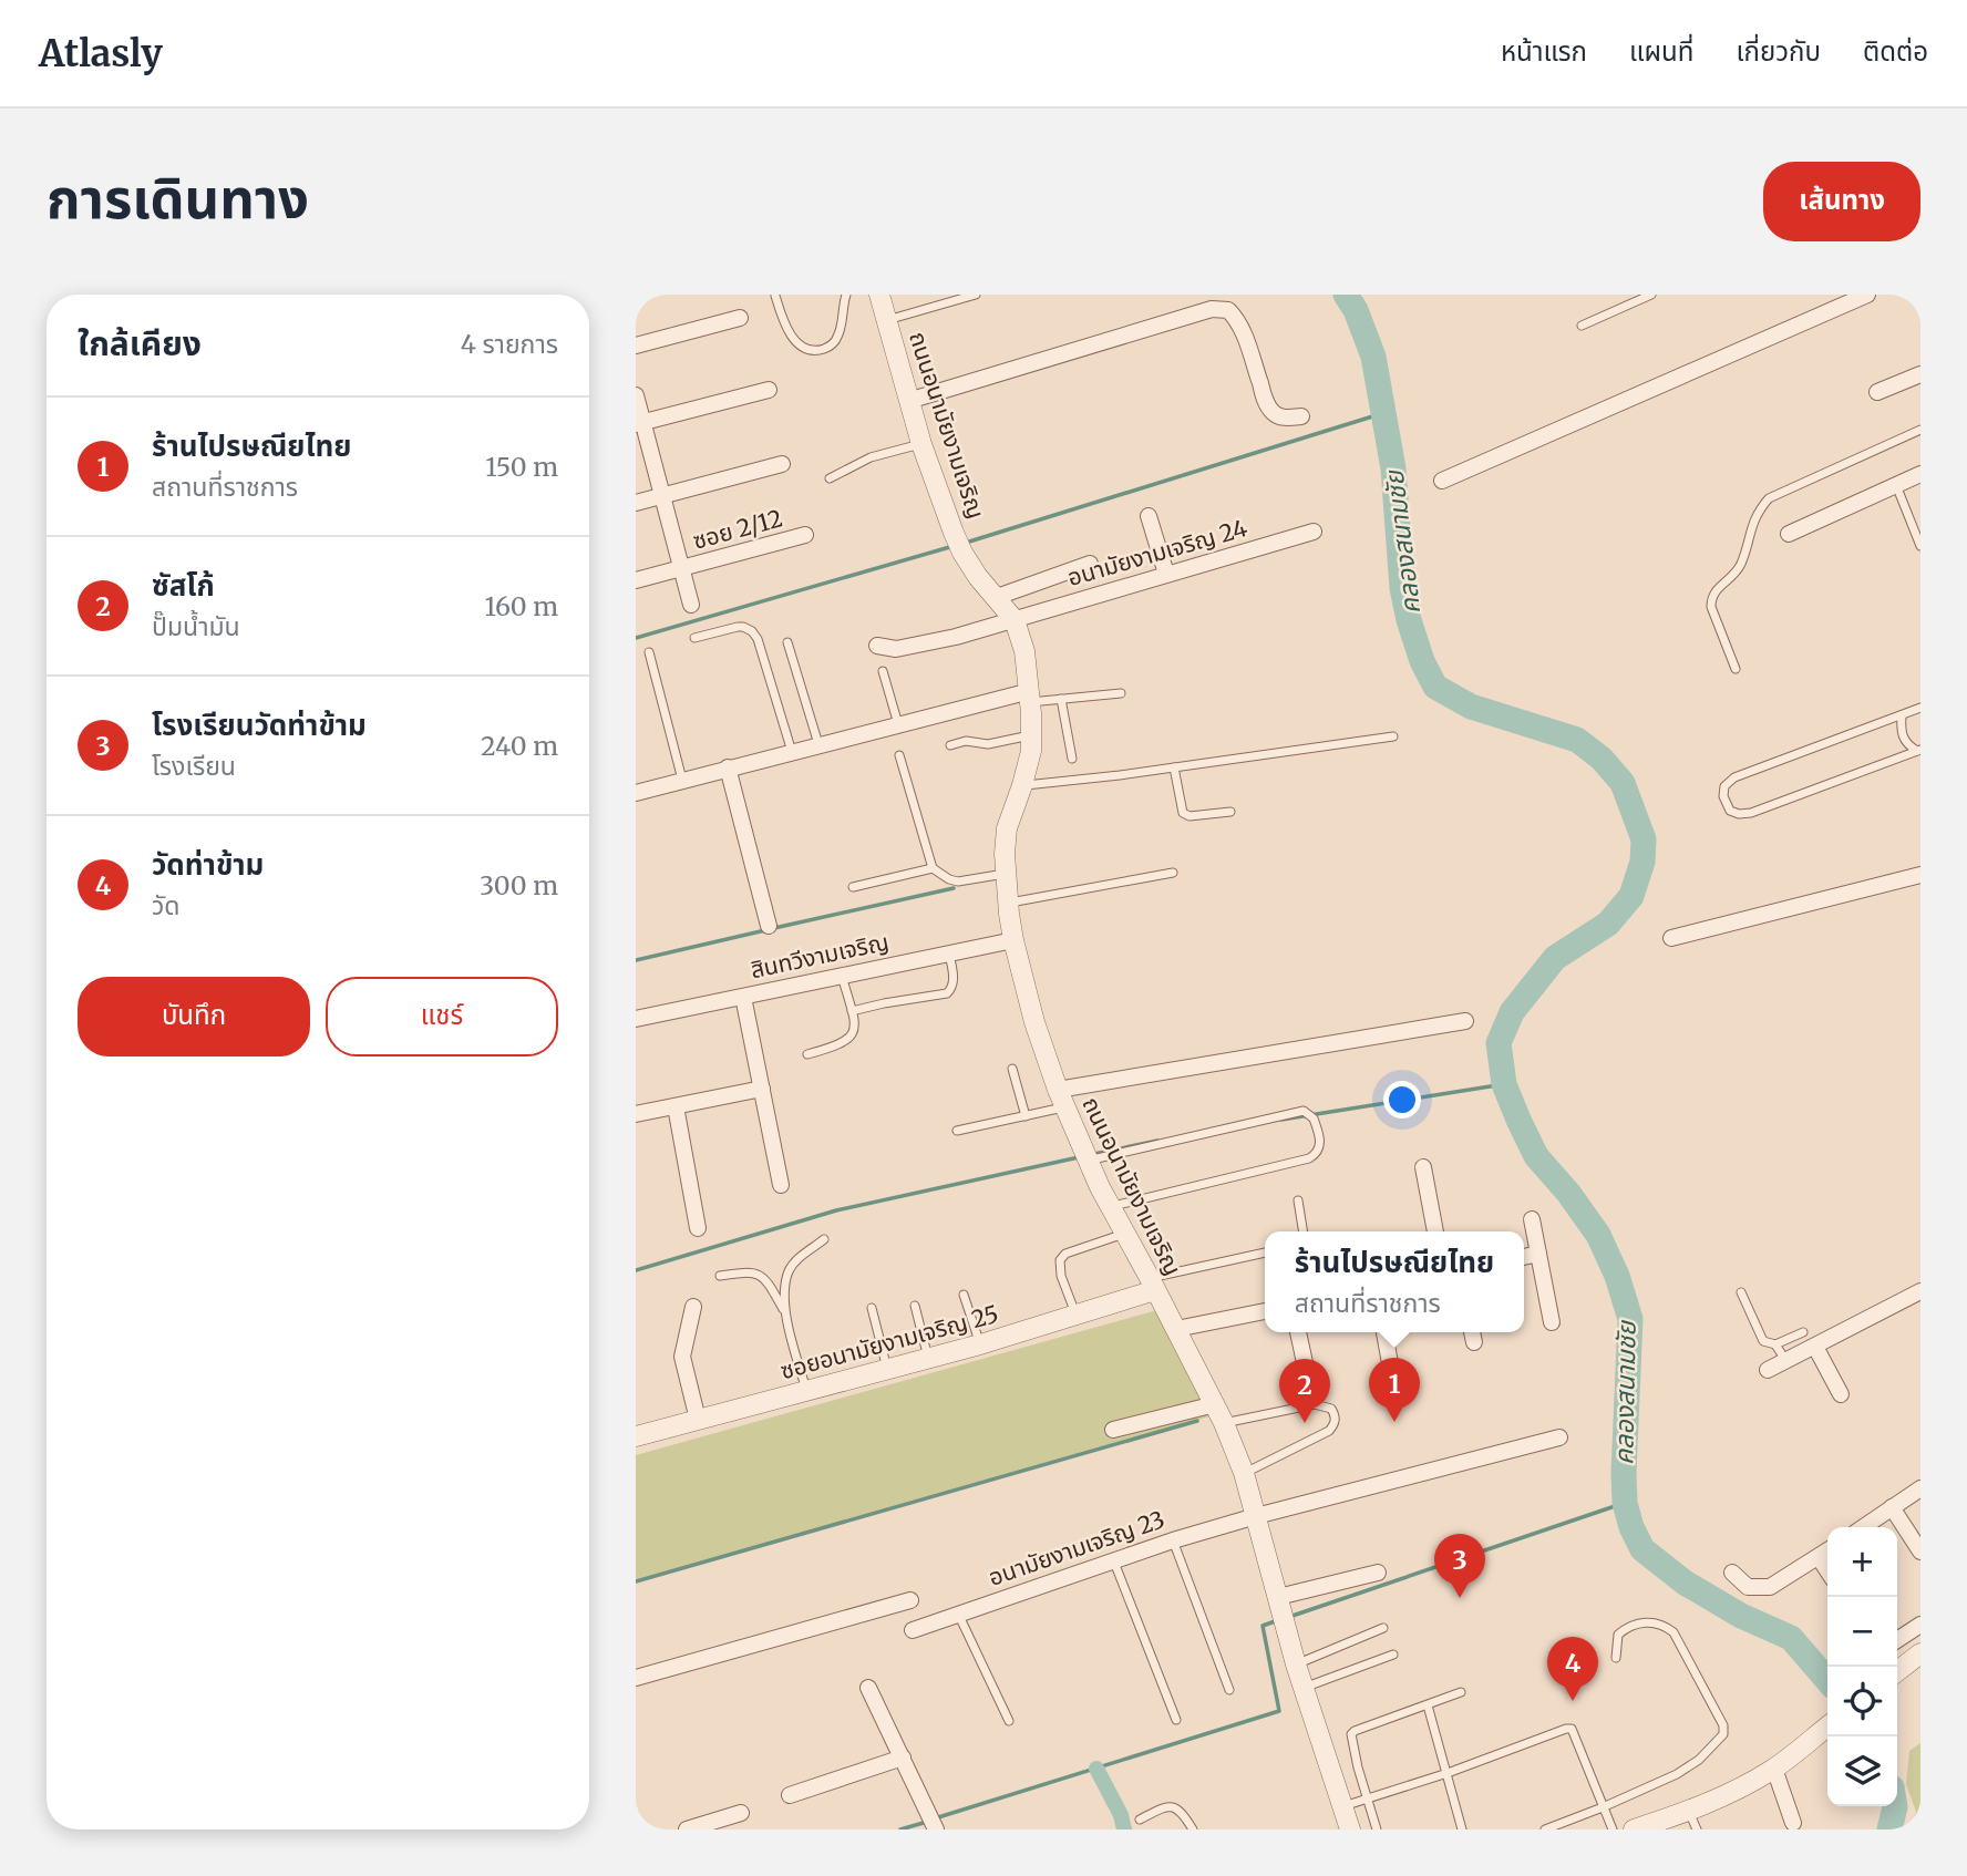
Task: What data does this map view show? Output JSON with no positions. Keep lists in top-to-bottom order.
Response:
{
  "streets": {
    "street": [
      "ถนนอนามัยงามเจริญ",
      "ซอย 2/12",
      "อนามัยงามเจริญ 24",
      "สินทวีงามเจริญ",
      "ซอยอนามัยงามเจริญ 25",
      "อนามัยงามเจริญ 23"
    ]
  },
  "crossings": [
    ["ถนนอนามัยงามเจริญ", "อนามัยงามเจริญ 24"],
    ["ถนนอนามัยงามเจริญ", "สินทวีงามเจริญ"],
    ["ถนนอนามัยงามเจริญ", "ซอยอนามัยงามเจริญ 25"],
    ["ถนนอนามัยงามเจริญ", "อนามัยงามเจริญ 23"]
  ],
  "water": ["คลองสนามชัย"],
  "page": {
    "header": "Atlasly",
    "nav": [
      "หน้าแรก",
      "แผนที่",
      "เกี่ยวกับ",
      "ติดต่อ"
    ],
    "title": "การเดินทาง",
    "buttons": [
      "เส้นทาง",
      ["บันทึก", "แชร์"]
    ],
    "heading": ["ใกล้เคียง", "4 รายการ"],
    "list": [
      {
        "mark": "1",
        "name": "ร้านไปรษณียไทย",
        "note": "สถานที่ราชการ",
        "value": "150 m"
      },
      {
        "mark": "2",
        "name": "ซัสโก้",
        "note": "ปั๊มน้ำมัน",
        "value": "160 m"
      },
      {
        "mark": "3",
        "name": "โรงเรียนวัดท่าข้าม",
        "note": "โรงเรียน",
        "value": "240 m"
      },
      {
        "mark": "4",
        "name": "วัดท่าข้าม",
        "note": "วัด",
        "value": "300 m"
      }
    ],
    "popup": ["ร้านไปรษณียไทย", "สถานที่ราชการ"],
    "pins": [
      "1",
      "2",
      "3",
      "4"
    ],
    "map_buttons": ["+", "−"]
  }
}
